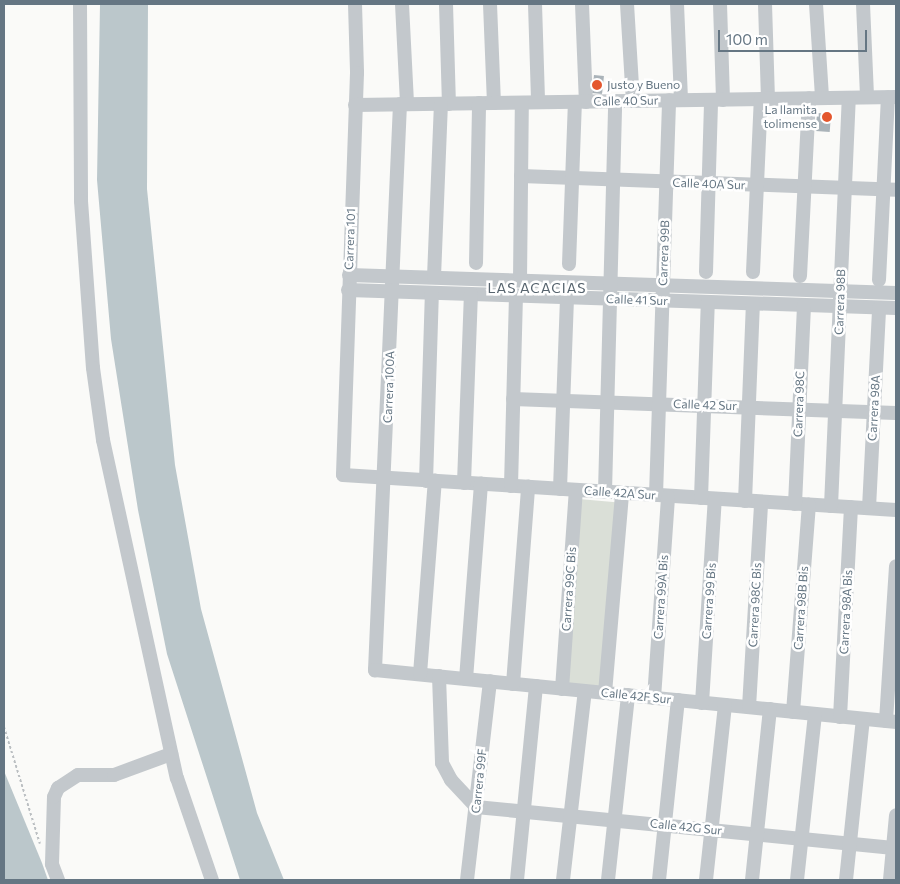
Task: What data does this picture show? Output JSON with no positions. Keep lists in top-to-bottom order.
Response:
{
  "streets": {
    "street": [
      "Calle 40 Sur",
      "Calle 40A Sur",
      "Carrera 101",
      "Carrera 99B",
      "Calle 41 Sur",
      "Carrera 98B",
      "Carrera 100A",
      "Carrera 98C",
      "Calle 42 Sur",
      "Carrera 98A",
      "Calle 42A Sur",
      "Carrera 99C Bis",
      "Carrera 99A Bis",
      "Carrera 99 Bis",
      "Carrera 98C Bis",
      "Carrera 98B Bis",
      "Carrera 98A Bis",
      "Calle 42F Sur",
      "Carrera 99F",
      "Calle 42G Sur"
    ]
  },
  "crossings": [
    ["Calle 40 Sur", "Carrera 101"],
    ["Calle 40 Sur", "Carrera 99B"],
    ["Calle 40 Sur", "Carrera 98B"],
    ["Calle 40 Sur", "Carrera 100A"],
    ["Calle 40A Sur", "Carrera 99B"],
    ["Calle 40A Sur", "Carrera 98B"],
    ["Carrera 101", "Calle 41 Sur"],
    ["Carrera 101", "Calle 42A Sur"],
    ["Carrera 99B", "Calle 41 Sur"],
    ["Carrera 99B", "Calle 42 Sur"],
    ["Carrera 99B", "Calle 42A Sur"],
    ["Carrera 99B", "Carrera 99A Bis"],
    ["Calle 41 Sur", "Carrera 98B"],
    ["Calle 41 Sur", "Carrera 100A"],
    ["Calle 41 Sur", "Carrera 98C"],
    ["Calle 41 Sur", "Carrera 98A"],
    ["Carrera 98B", "Calle 42 Sur"],
    ["Carrera 98B", "Calle 42A Sur"],
    ["Carrera 100A", "Calle 42A Sur"],
    ["Carrera 100A", "Calle 42F Sur"],
    ["Carrera 98C", "Calle 42 Sur"],
    ["Carrera 98C", "Calle 42A Sur"],
    ["Carrera 98C", "Carrera 98B Bis"],
    ["Calle 42 Sur", "Carrera 98A"],
    ["Carrera 98A", "Calle 42A Sur"],
    ["Calle 42A Sur", "Carrera 99C Bis"],
    ["Calle 42A Sur", "Carrera 99A Bis"],
    ["Calle 42A Sur", "Carrera 99 Bis"],
    ["Calle 42A Sur", "Carrera 98C Bis"],
    ["Calle 42A Sur", "Carrera 98B Bis"],
    ["Calle 42A Sur", "Carrera 98A Bis"],
    ["Carrera 99C Bis", "Calle 42F Sur"],
    ["Carrera 99A Bis", "Calle 42F Sur"],
    ["Carrera 99 Bis", "Calle 42F Sur"],
    ["Carrera 98C Bis", "Calle 42F Sur"],
    ["Carrera 98B Bis", "Calle 42F Sur"],
    ["Carrera 98A Bis", "Calle 42F Sur"],
    ["Calle 42F Sur", "Carrera 99F"],
    ["Carrera 99F", "Calle 42G Sur"]
  ],
  "districts": ["LAS ACACIAS"],
  "places": ["Justo y Bueno", "La llamita tolimense"],
  "scale_bar": "100 m"
}
